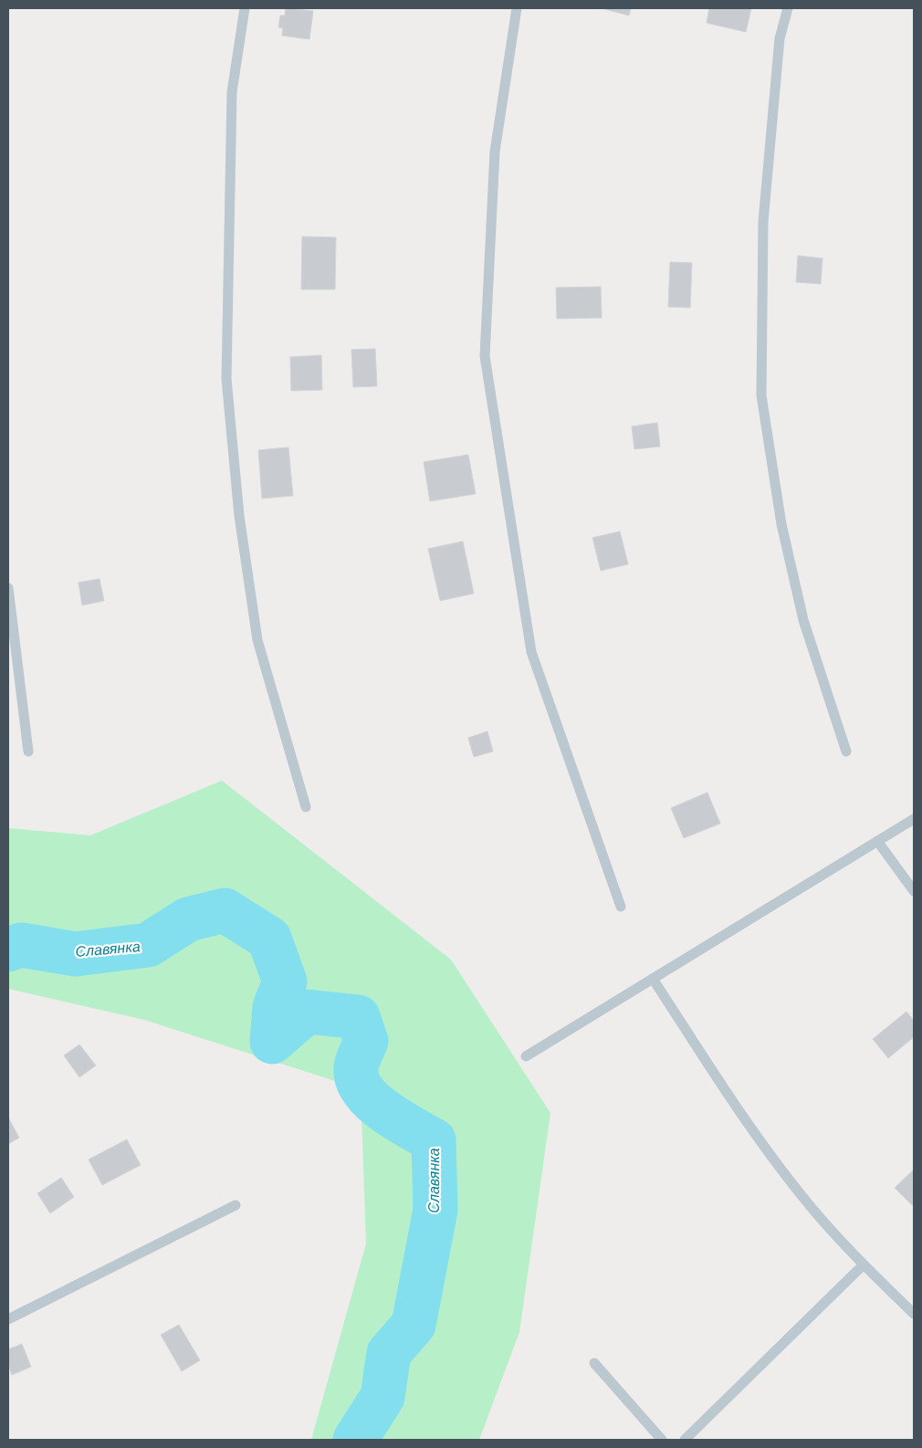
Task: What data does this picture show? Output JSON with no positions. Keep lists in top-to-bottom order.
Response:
{
  "water": ["Славянка"]
}
